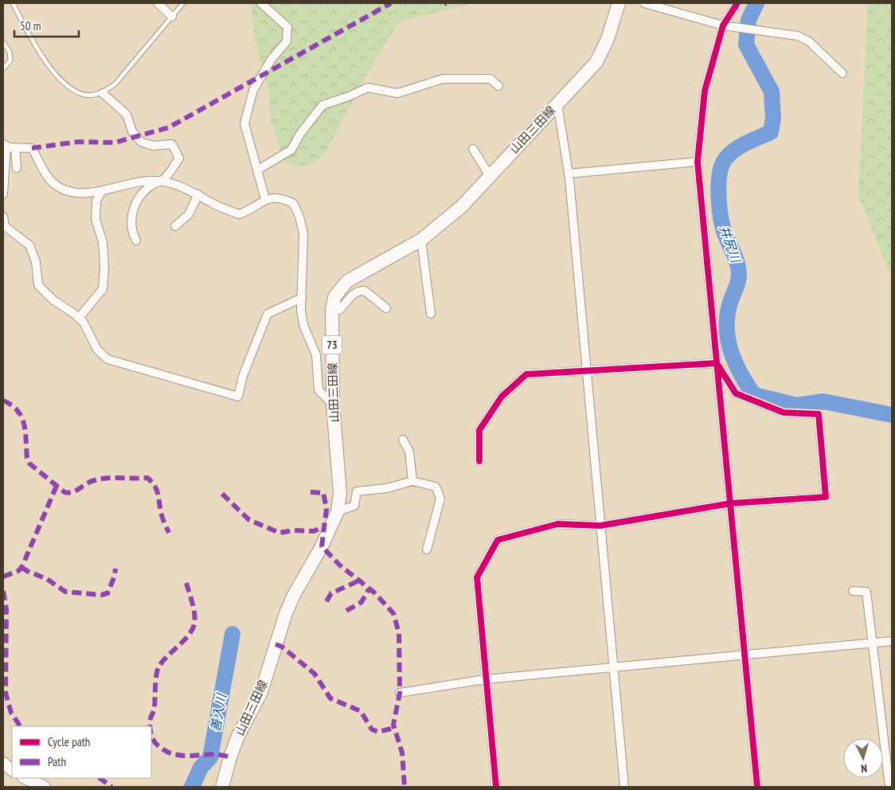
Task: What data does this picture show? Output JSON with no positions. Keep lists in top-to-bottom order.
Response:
{
  "streets": {
    "main road": ["山田三田線", "73"]
  },
  "water": ["井尻川", "善入川"],
  "legend": ["Cycle path", "Path"],
  "scale_bar": "50 m",
  "north": "bottom"
}
